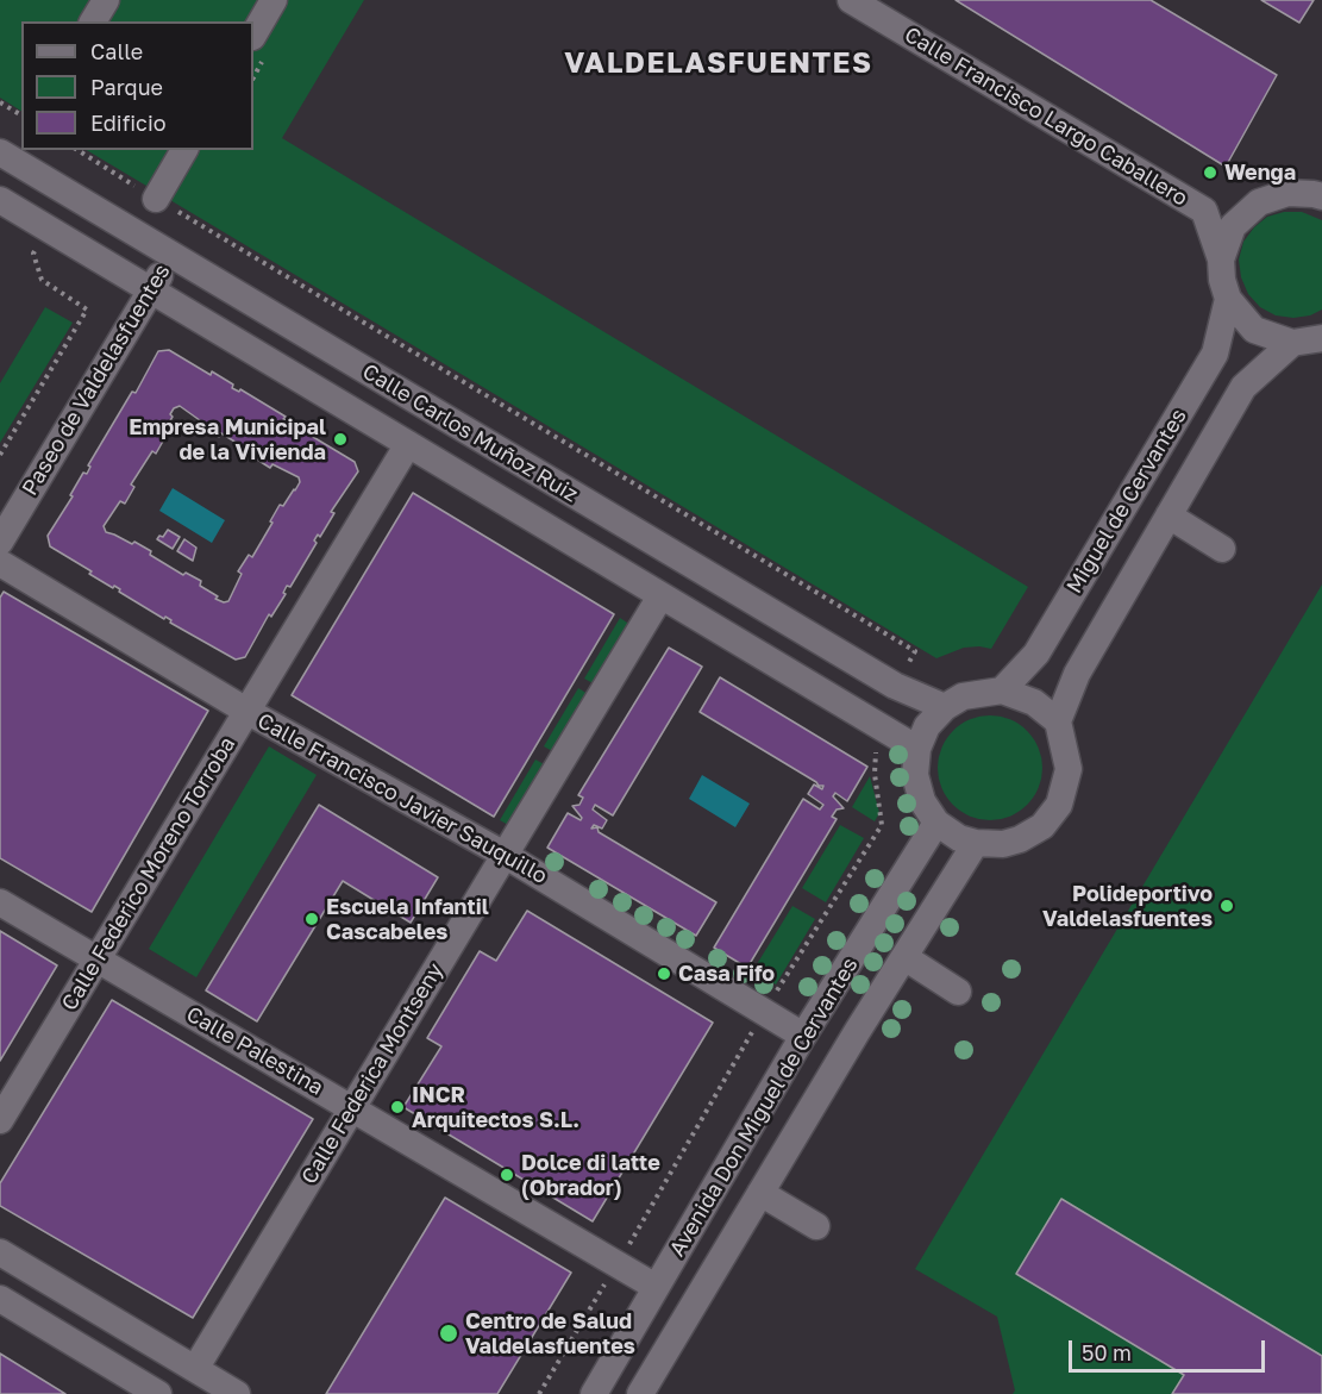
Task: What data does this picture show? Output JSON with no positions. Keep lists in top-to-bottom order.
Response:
{
  "streets": {
    "street": [
      "Calle Francisco Largo Caballero",
      "Paseo de Valdelasfuentes",
      "Calle Carlos Muñoz Ruiz",
      "Miguel de Cervantes",
      "Calle Francisco Javier Sauquillo",
      "Calle Federico Moreno Torroba",
      "Calle Palestina",
      "Calle Federica Montseny",
      "Avenida Don Miguel de Cervantes"
    ]
  },
  "crossings": [
    ["Calle Francisco Largo Caballero", "Miguel de Cervantes"],
    ["Paseo de Valdelasfuentes", "Calle Carlos Muñoz Ruiz"],
    ["Calle Carlos Muñoz Ruiz", "Miguel de Cervantes"],
    ["Calle Carlos Muñoz Ruiz", "Calle Federico Moreno Torroba"],
    ["Calle Carlos Muñoz Ruiz", "Calle Federica Montseny"],
    ["Calle Carlos Muñoz Ruiz", "Avenida Don Miguel de Cervantes"],
    ["Miguel de Cervantes", "Avenida Don Miguel de Cervantes"],
    ["Calle Francisco Javier Sauquillo", "Calle Federico Moreno Torroba"],
    ["Calle Francisco Javier Sauquillo", "Calle Federica Montseny"],
    ["Calle Francisco Javier Sauquillo", "Avenida Don Miguel de Cervantes"],
    ["Calle Federico Moreno Torroba", "Calle Palestina"],
    ["Calle Palestina", "Calle Federica Montseny"],
    ["Calle Palestina", "Avenida Don Miguel de Cervantes"]
  ],
  "districts": ["VALDELASFUENTES"],
  "places": [
    "Wenga",
    "Empresa Municipal de la Vivienda",
    "Polideportivo Valdelasfuentes",
    "Escuela Infantil Cascabeles",
    "Casa Fifo",
    "INCR Arquitectos S.L.",
    "Dolce di latte (Obrador)",
    "Centro de Salud Valdelasfuentes"
  ],
  "legend": ["Calle", "Parque", "Edificio"],
  "scale_bar": "50 m"
}
